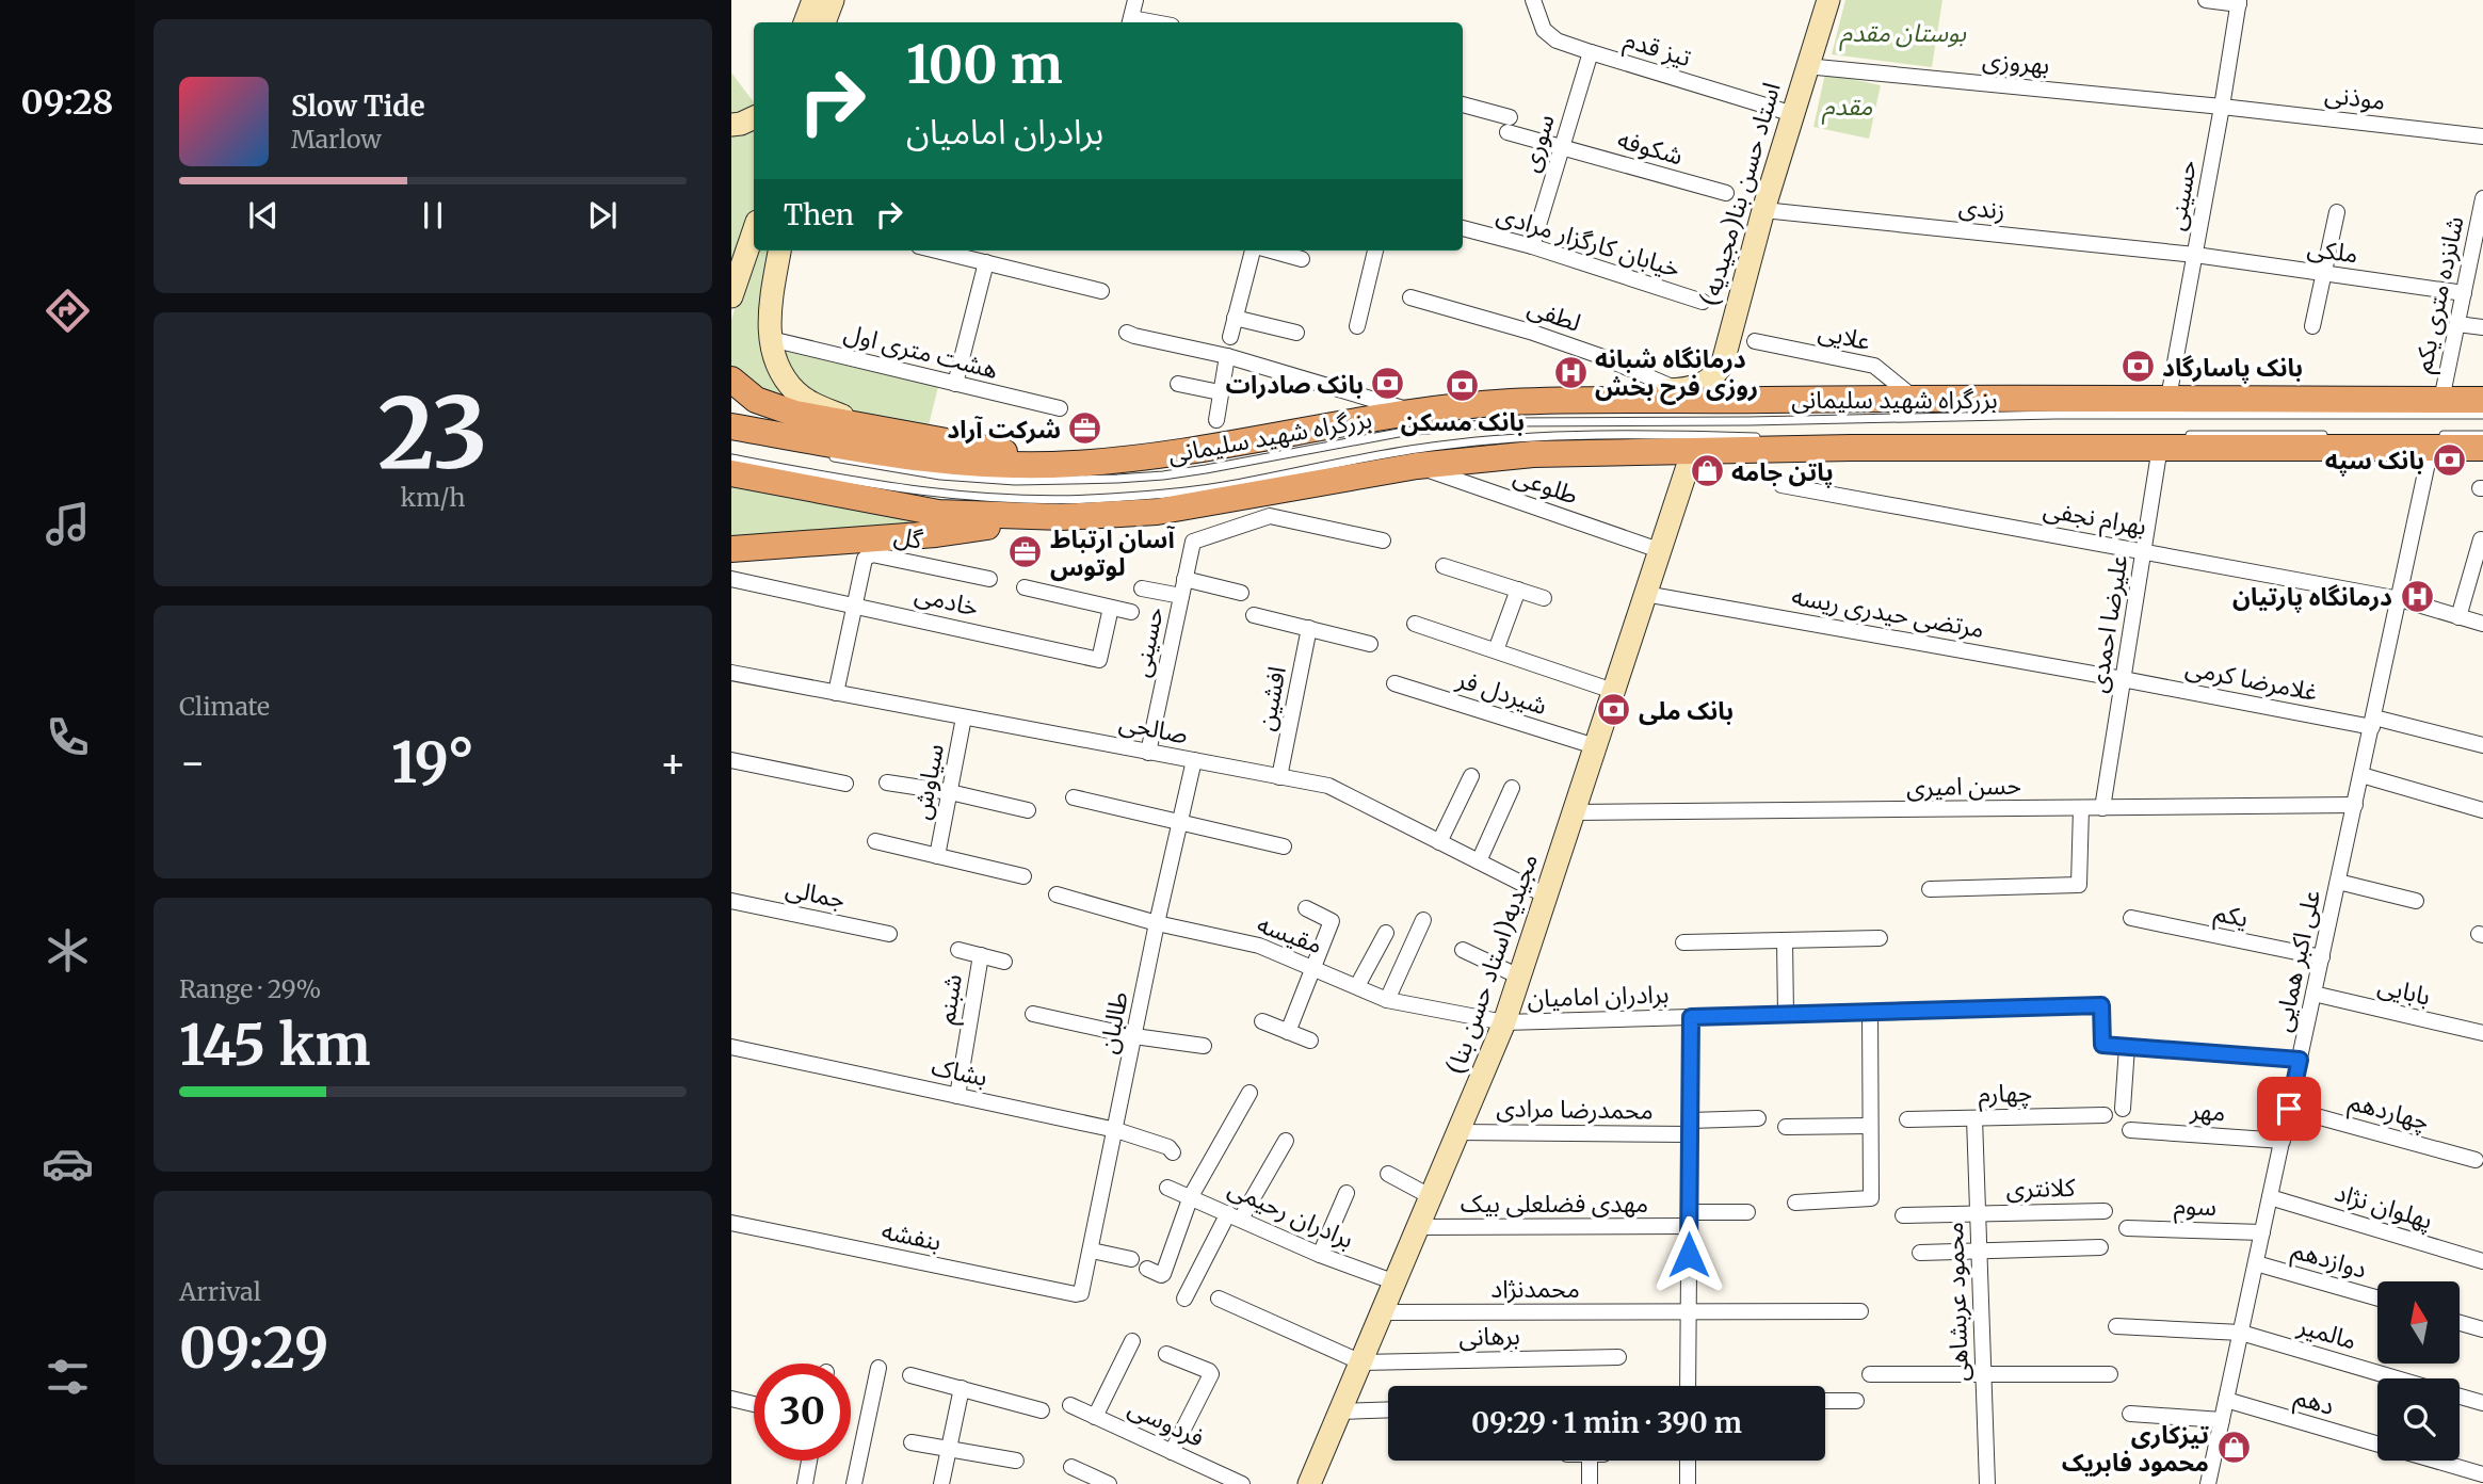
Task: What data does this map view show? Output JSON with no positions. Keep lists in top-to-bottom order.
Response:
{
  "streets": {
    "highway": ["بزرگراه شهید سلیمانی"],
    "main road": ["استاد حسن بنا(مجیدیه)", "مجیدیه(استاد حسن بنا)"],
    "street": [
      "تیز قدم",
      "بهروزی",
      "موذنی",
      "سوری",
      "شکوفه",
      "حسینی",
      "زندی",
      "خیابان کارگزار مرادی",
      "ملکی",
      "شانزده متری یکم",
      "لطفی",
      "علایی",
      "هشت متری اول",
      "طلوعی",
      "بهرام نجفی",
      "گل",
      "خادمی",
      "مرتضی حیدری ریسه",
      "علیرضا احمدی",
      "غلامرضا کرمی",
      "شیردل فر",
      "افشین",
      "صالحی",
      "سیاوش",
      "حسن امیری",
      "جمالی",
      "یکم",
      "مقیسه",
      "علی اکبر همایی",
      "بابایی",
      "برادران امامیان",
      "شبنم",
      "طالبان",
      "بشاک",
      "چهارم",
      "محمدرضا مرادی",
      "مهر",
      "چهاردهم",
      "کلانتری",
      "مهدی فضلعلی بیک",
      "سوم",
      "پهلوان نژاد",
      "برادران رحیمی",
      "بنفشه",
      "دوازدهم",
      "محمدنژاد",
      "محمود عربشاهی",
      "مالمیر",
      "برهانی",
      "دهم",
      "فردوسی"
    ]
  },
  "crossings": [
    ["تیز قدم", "سوری"],
    ["تیز قدم", "استاد حسن بنا(مجیدیه)"],
    ["بهروزی", "موذنی"],
    ["بهروزی", "استاد حسن بنا(مجیدیه)"],
    ["بهروزی", "حسینی"],
    ["موذنی", "حسینی"],
    ["سوری", "شکوفه"],
    ["سوری", "خیابان کارگزار مرادی"],
    ["استاد حسن بنا(مجیدیه)", "زندی"],
    ["استاد حسن بنا(مجیدیه)", "لطفی"],
    ["استاد حسن بنا(مجیدیه)", "بزرگراه شهید سلیمانی"],
    ["حسینی", "زندی"],
    ["حسینی", "ملکی"],
    ["حسینی", "بزرگراه شهید سلیمانی"],
    ["حسینی", "صالحی"],
    ["زندی", "ملکی"],
    ["ملکی", "شانزده متری یکم"],
    ["شانزده متری یکم", "بزرگراه شهید سلیمانی"],
    ["علایی", "بزرگراه شهید سلیمانی"],
    ["طلوعی", "مجیدیه(استاد حسن بنا)"],
    ["بهرام نجفی", "علیرضا احمدی"],
    ["بهرام نجفی", "علی اکبر همایی"],
    ["گل", "خادمی"],
    ["گل", "صالحی"],
    ["مرتضی حیدری ریسه", "علیرضا احمدی"],
    ["مرتضی حیدری ریسه", "غلامرضا کرمی"],
    ["مرتضی حیدری ریسه", "مجیدیه(استاد حسن بنا)"],
    ["علیرضا احمدی", "غلامرضا کرمی"],
    ["علیرضا احمدی", "حسن امیری"],
    ["غلامرضا کرمی", "علی اکبر همایی"],
    ["شیردل فر", "مجیدیه(استاد حسن بنا)"],
    ["افشین", "صالحی"],
    ["صالحی", "سیاوش"],
    ["صالحی", "مجیدیه(استاد حسن بنا)"],
    ["صالحی", "طالبان"],
    ["حسن امیری", "علی اکبر همایی"],
    ["حسن امیری", "مجیدیه(استاد حسن بنا)"],
    ["یکم", "علی اکبر همایی"],
    ["مقیسه", "مجیدیه(استاد حسن بنا)"],
    ["مقیسه", "برادران امامیان"],
    ["مقیسه", "طالبان"],
    ["علی اکبر همایی", "بابایی"],
    ["علی اکبر همایی", "مهر"],
    ["علی اکبر همایی", "چهاردهم"],
    ["علی اکبر همایی", "سوم"],
    ["علی اکبر همایی", "پهلوان نژاد"],
    ["علی اکبر همایی", "دوازدهم"],
    ["علی اکبر همایی", "مالمیر"],
    ["علی اکبر همایی", "دهم"],
    ["مجیدیه(استاد حسن بنا)", "برادران امامیان"],
    ["مجیدیه(استاد حسن بنا)", "محمدرضا مرادی"],
    ["مجیدیه(استاد حسن بنا)", "مهدی فضلعلی بیک"],
    ["مجیدیه(استاد حسن بنا)", "برادران رحیمی"],
    ["مجیدیه(استاد حسن بنا)", "محمدنژاد"],
    ["مجیدیه(استاد حسن بنا)", "برهانی"],
    ["شبنم", "بشاک"],
    ["طالبان", "بشاک"],
    ["طالبان", "بنفشه"],
    ["چهارم", "محمود عربشاهی"],
    ["کلانتری", "محمود عربشاهی"]
  ],
  "parks": ["بوستان مقدم", "مقدم"],
  "places": {
    "bank": [
      "بانک پاسارگاد",
      "بانک صادرات",
      "بانک مسکن",
      "بانک سپه",
      "بانک ملی"
    ],
    "hospital": ["درمانگاه شبانه روزی فرح بخش", "درمانگاه پارتیان"],
    "office": ["شرکت آراد", "آسان ارتباط لوتوس"],
    "shop": ["پاتن جامه", "تیزکاری محمود فابریک"]
  },
  "north": "top",
  "page": {
    "tabs": "09:28",
    "turn": ["100 m", "برادران امامیان"],
    "song": ["Slow Tide", "Marlow"],
    "then": "Then",
    "tile": [
      ["23", "km/h"],
      "Climate",
      ["Range · 29%", "145 km"],
      ["Arrival", "09:29"]
    ],
    "heat": ["−", "19°", "+"],
    "limit": "30",
    "trip": "09:29 · 1 min · 390 m"
  }
}
